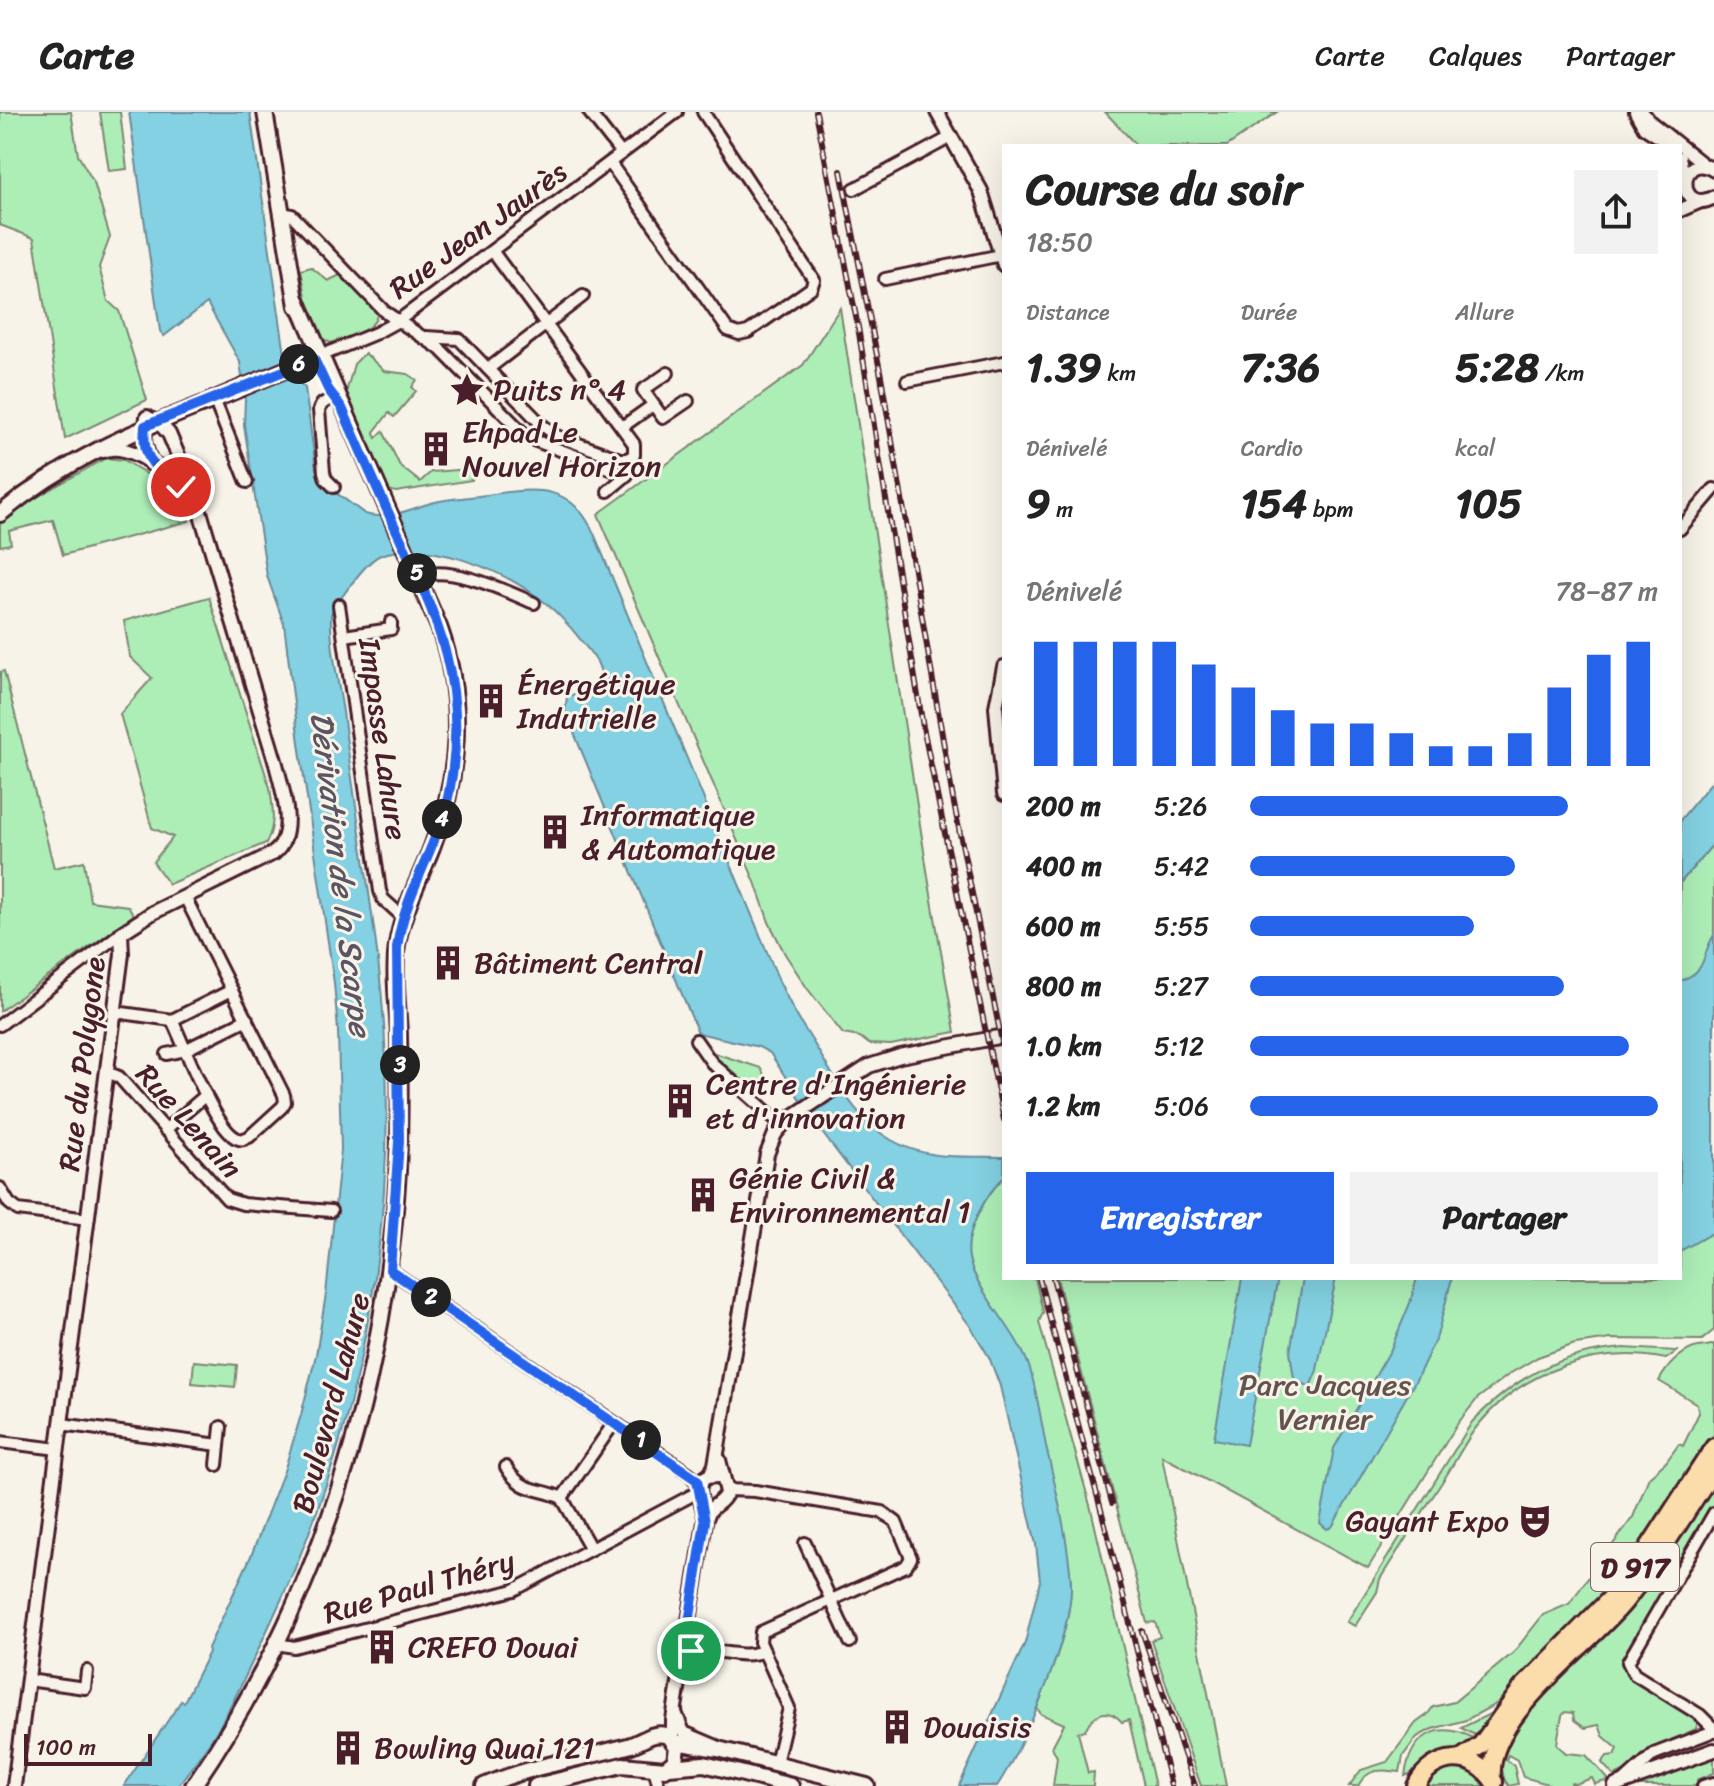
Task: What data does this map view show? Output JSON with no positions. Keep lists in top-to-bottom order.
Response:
{
  "streets": {
    "main road": ["Rue Jean Jaurès", "Boulevard Lahure", "D 917"],
    "street": [
      "Impasse Lahure",
      "Rue du Polygone",
      "Rue Lenain",
      "Rue Paul Théry"
    ]
  },
  "crossings": [
    ["Rue Jean Jaurès", "Boulevard Lahure"],
    ["Impasse Lahure", "Boulevard Lahure"],
    ["Rue du Polygone", "Rue Lenain"],
    ["Boulevard Lahure", "Rue Paul Théry"]
  ],
  "water": ["Dérivation de la Scarpe"],
  "parks": ["Parc Jacques Vernier"],
  "places": {
    "place": ["Puits n° 4"],
    "building": [
      "Ehpad Le Nouvel Horizon",
      "Énergétique Indutrielle",
      "Informatique & Automatique",
      "Bâtiment Central",
      "Centre d'Ingénierie et d'innovation",
      "Génie Civil & Environnemental 1",
      "CREFO Douai",
      "Douaisis",
      "Bowling Quai 121"
    ],
    "theatre": ["Gayant Expo"]
  },
  "scale_bar": "100 m",
  "page": {
    "header": "Carte",
    "nav": ["Carte", "Calques", "Partager"],
    "heading": ["Course du soir", "18:50"],
    "stats": [
      ["Distance", "1.39 km"],
      ["Durée", "7:36"],
      ["Allure", "5:28 /km"],
      ["Dénivelé", "9 m"],
      ["Cardio", "154 bpm"],
      ["kcal", "105"]
    ],
    "pins": [
      "6",
      "5",
      "4",
      "3",
      "2",
      "1"
    ],
    "chart": ["Dénivelé", "78–87 m"],
    "list": [
      {
        "name": "200 m",
        "note": "5:26"
      },
      {
        "name": "400 m",
        "note": "5:42"
      },
      {
        "name": "600 m",
        "note": "5:55"
      },
      {
        "name": "800 m",
        "note": "5:27"
      },
      {
        "name": "1.0 km",
        "note": "5:12"
      },
      {
        "name": "1.2 km",
        "note": "5:06"
      }
    ],
    "buttons": ["Enregistrer", "Partager"],
    "scale": "100 m"
  }
}
